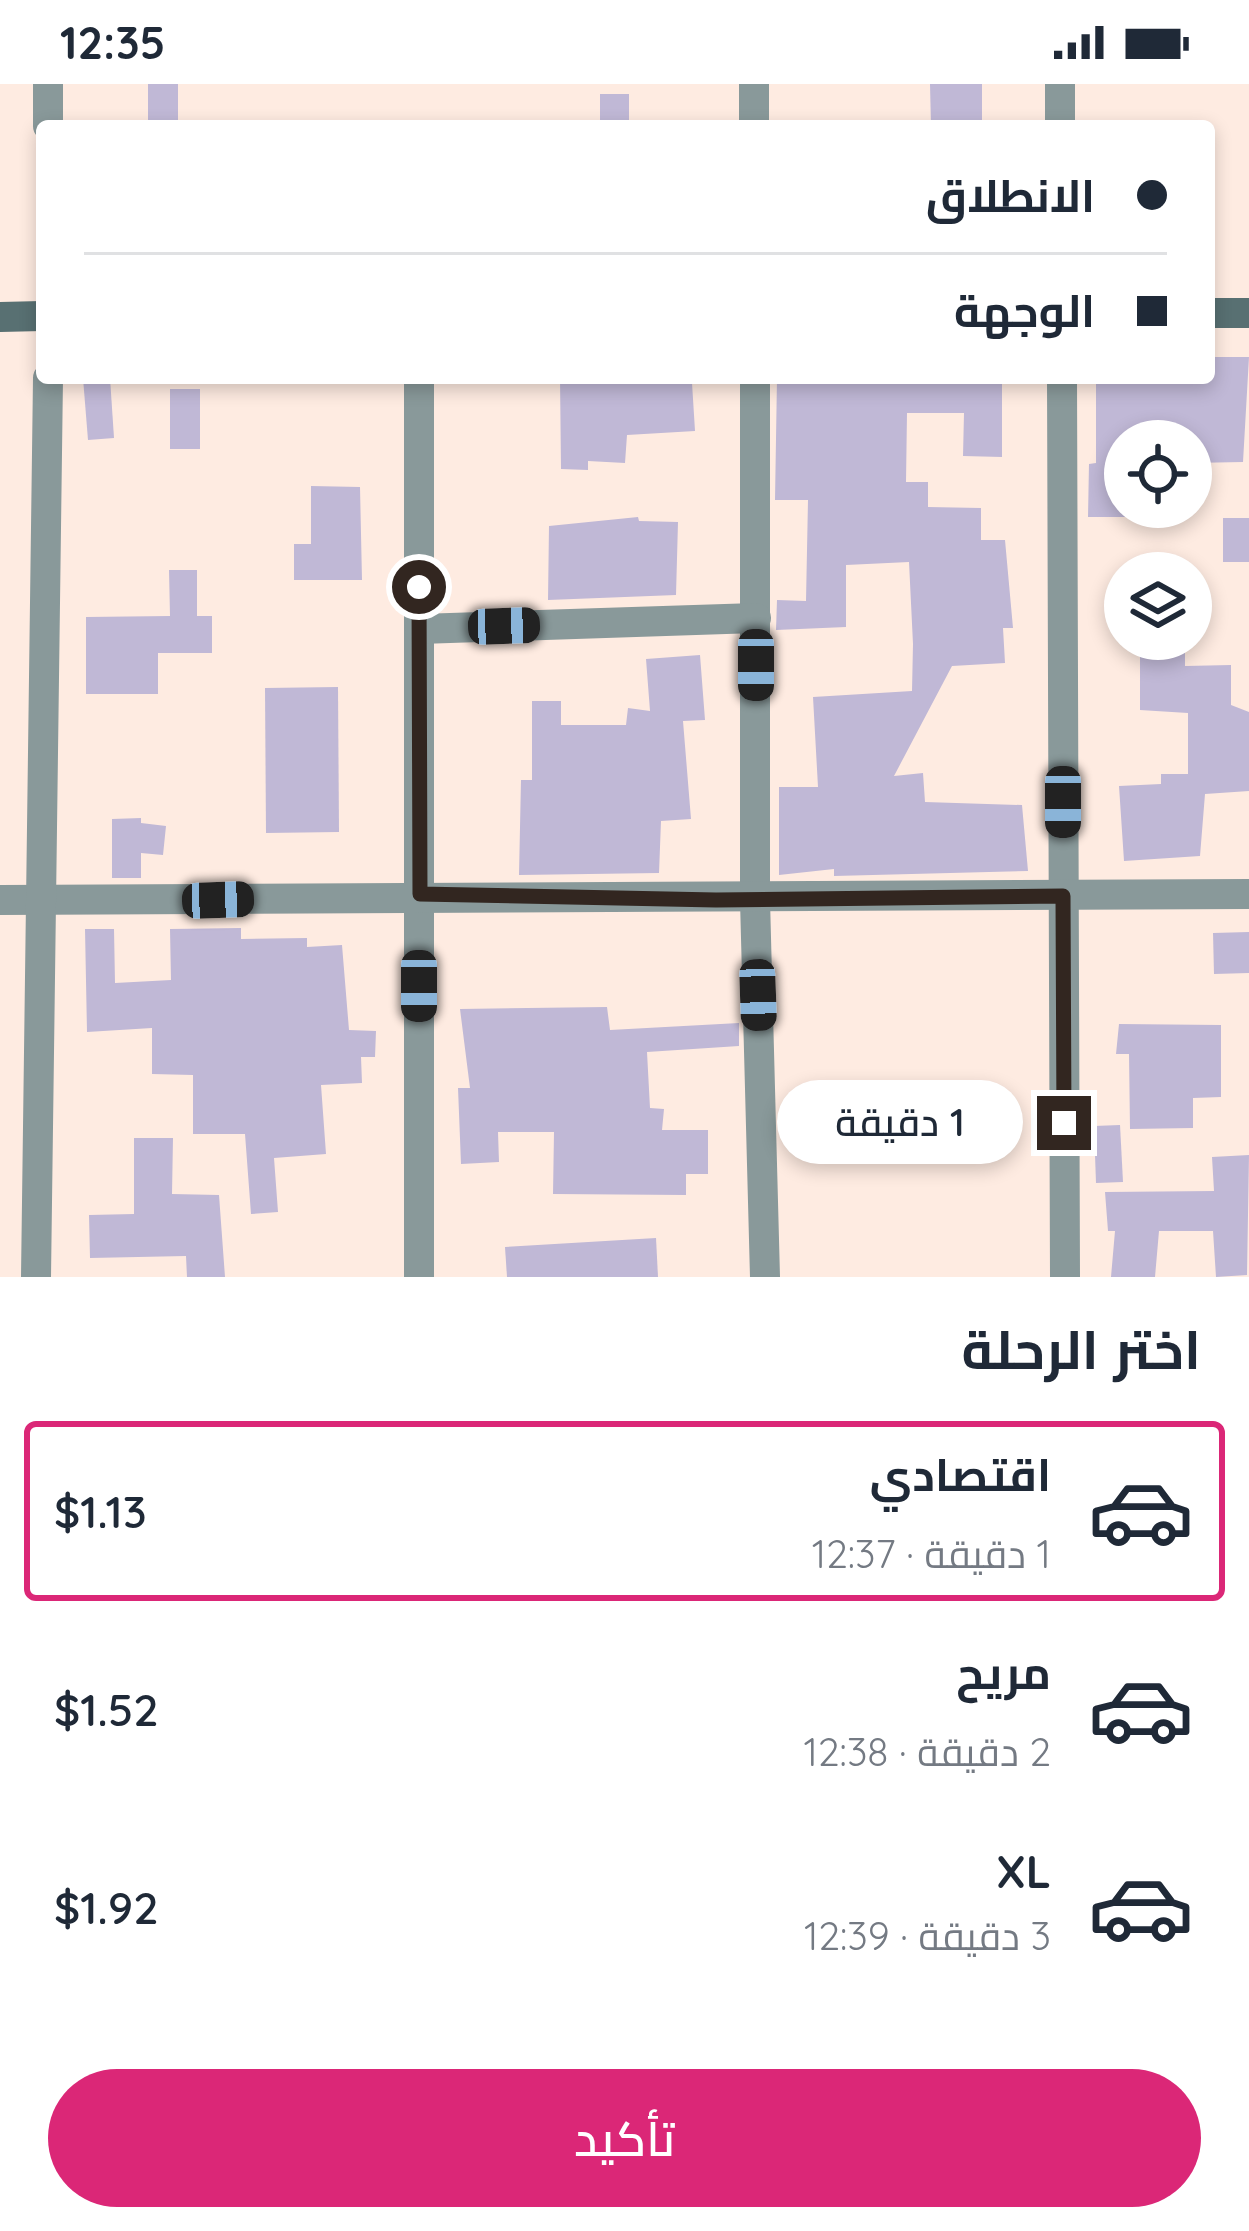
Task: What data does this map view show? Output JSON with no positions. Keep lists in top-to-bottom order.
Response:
{
  "page": {
    "status": "12:35",
    "banner": ["الانطلاق", "الوجهة"],
    "bubble": "1 دقيقة",
    "heading": "اختر الرحلة",
    "list": [
      {
        "name": "اقتصادي",
        "note": "1 دقيقة · 12:37",
        "value": "$1.13"
      },
      {
        "name": "مريح",
        "note": "2 دقيقة · 12:38",
        "value": "$1.52"
      },
      {
        "name": "XL",
        "note": "3 دقيقة · 12:39",
        "value": "$1.92"
      }
    ],
    "buttons": "تأكيد"
  }
}
